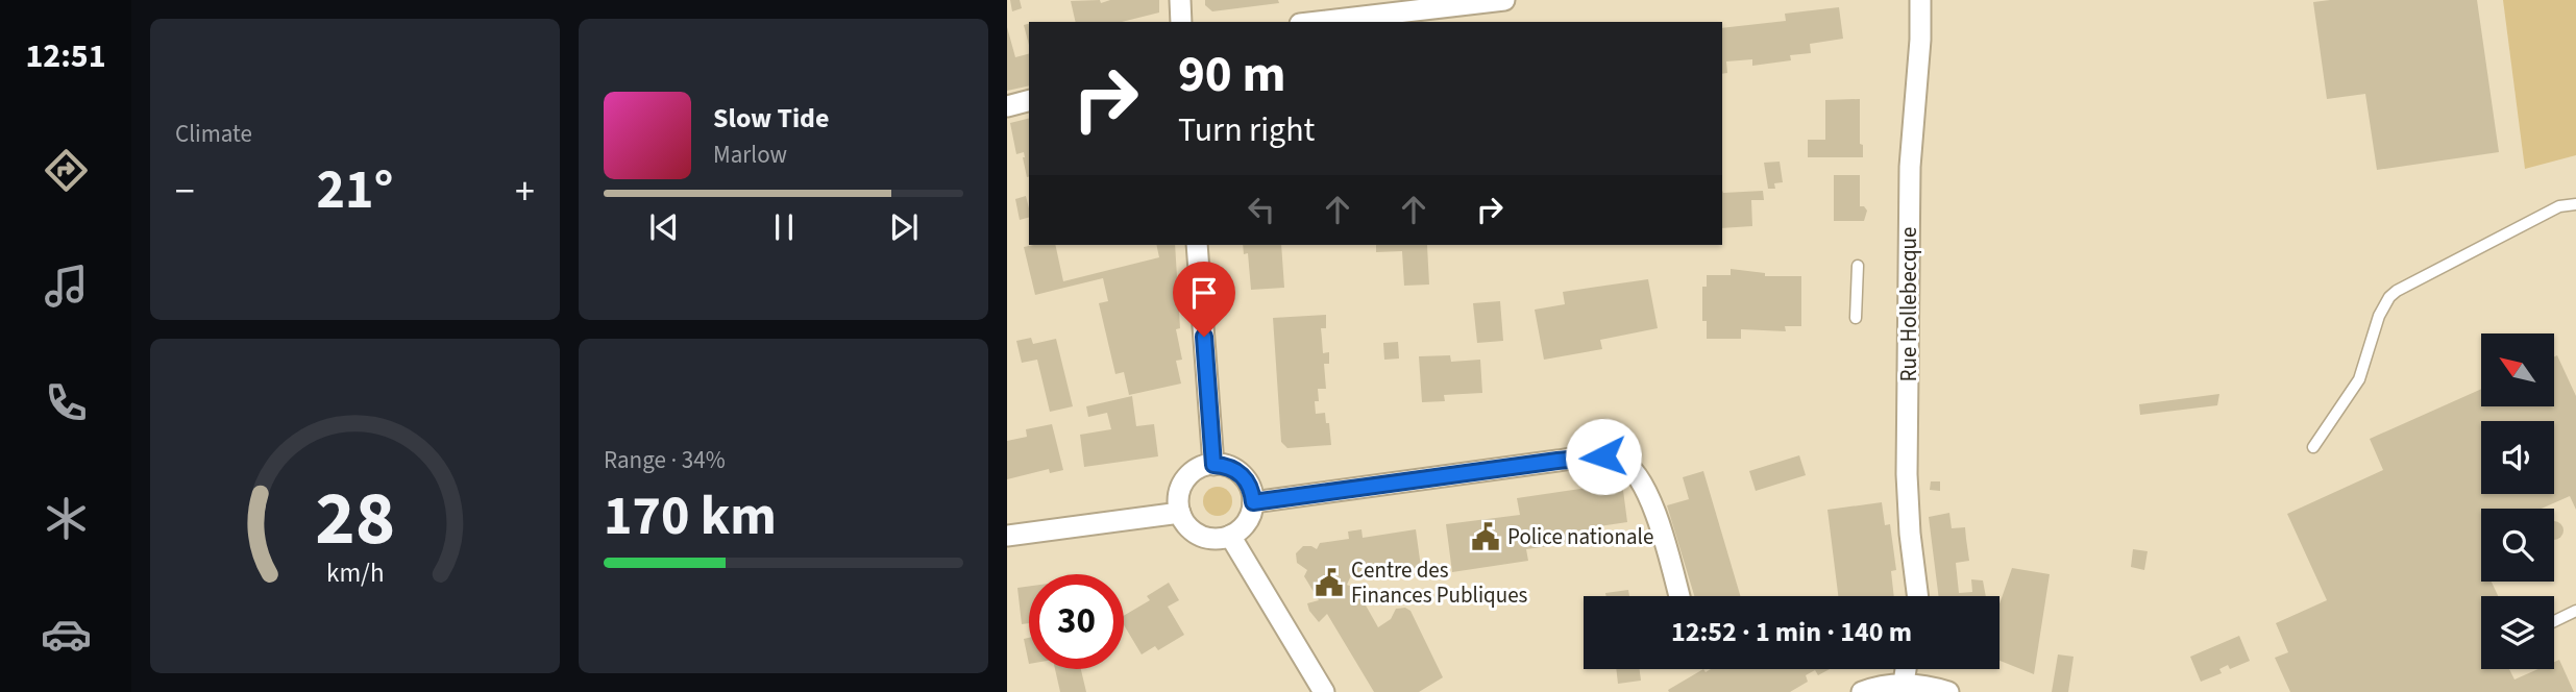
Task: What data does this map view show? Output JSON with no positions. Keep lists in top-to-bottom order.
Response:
{
  "streets": {
    "street": ["Rue Hollebecque"]
  },
  "places": {
    "public building": ["Police nationale", "Centre des Finances Publiques"]
  },
  "north": "top left",
  "page": {
    "tabs": "12:51",
    "tile": [
      "Climate",
      ["Range · 34%", "170 km"]
    ],
    "turn": ["90 m", "Turn right"],
    "song": ["Slow Tide", "Marlow"],
    "heat": ["−", "21°", "+"],
    "limit": "30",
    "trip": "12:52 · 1 min · 140 m",
    "gauge": ["28", "km/h"]
  }
}
